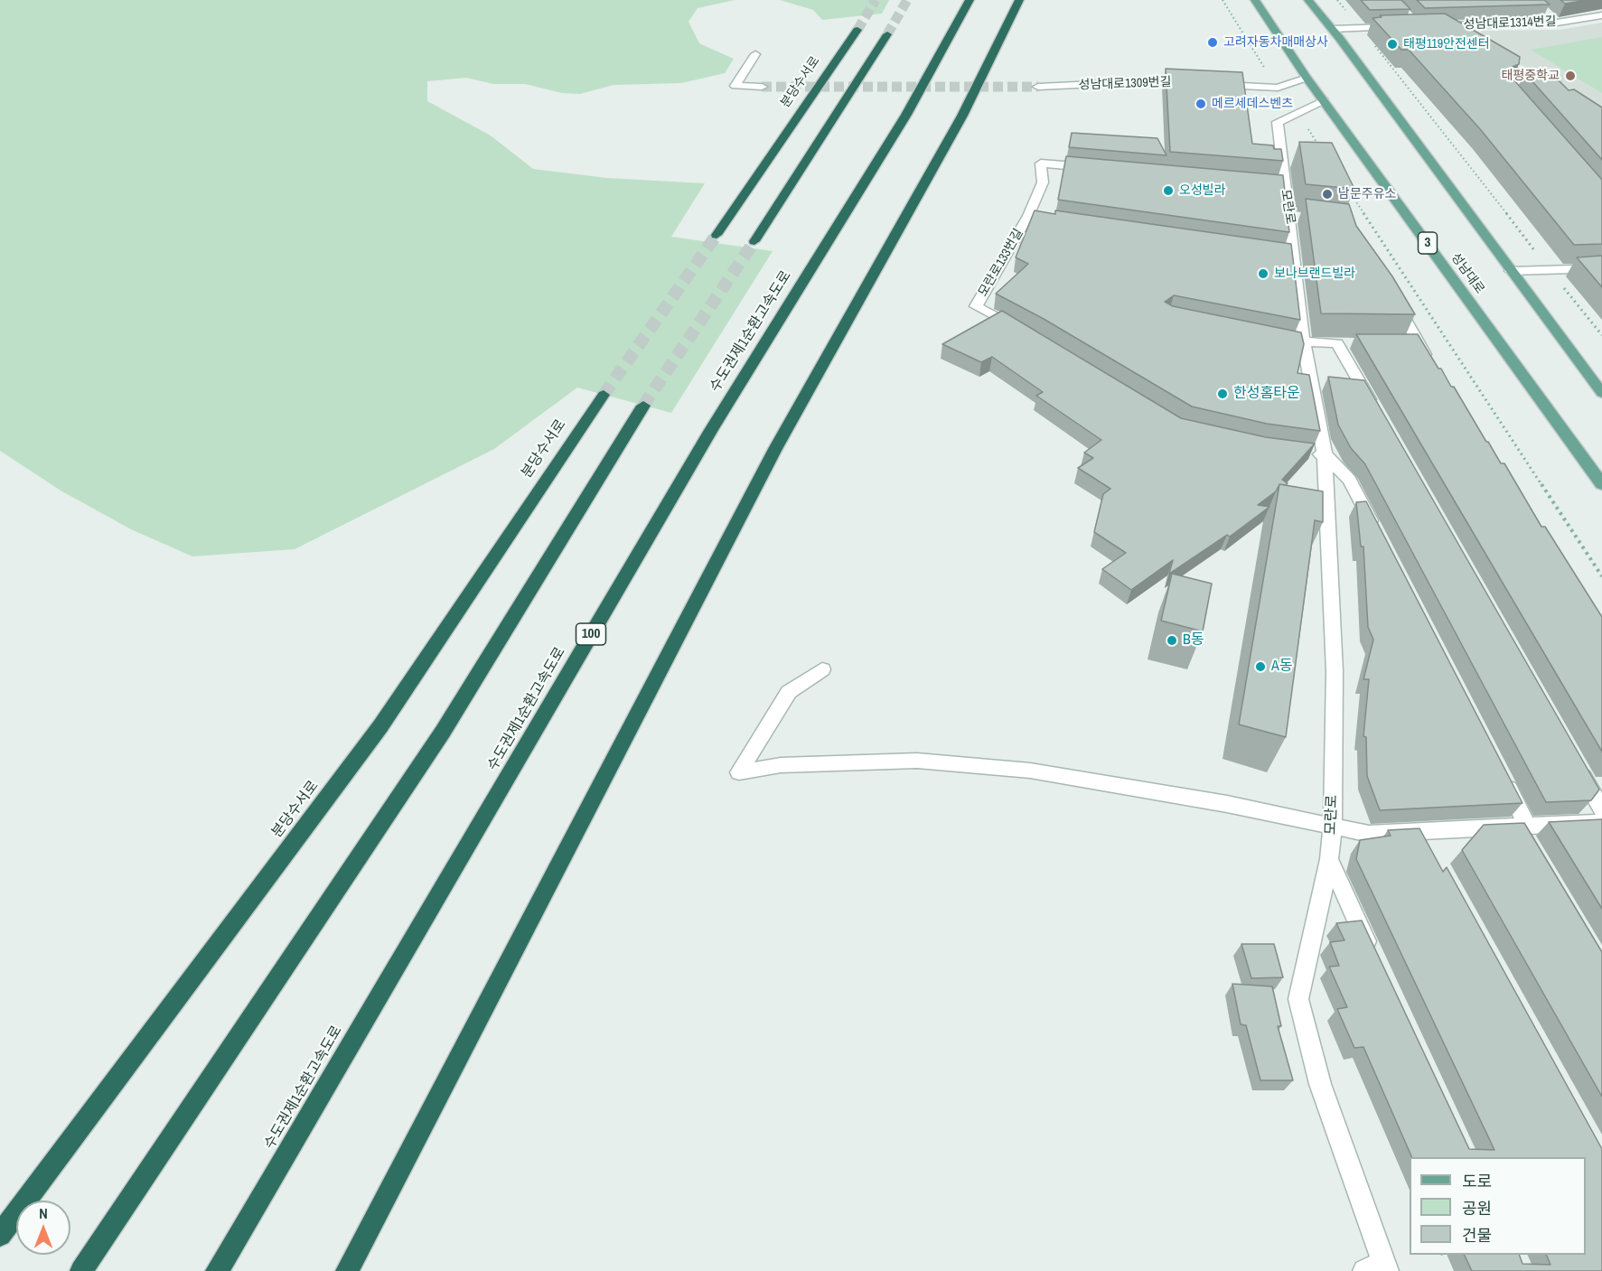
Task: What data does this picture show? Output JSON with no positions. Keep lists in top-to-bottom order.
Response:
{
  "streets": {
    "highway": ["분당수서로", "수도권제1순환고속도로", "100"],
    "main road": ["3", "성남대로"],
    "street": [
      "성남대로1314번길",
      "성남대로1309번길",
      "모란로",
      "모란로133번길"
    ]
  },
  "crossings": [
    ["모란로", "성남대로"]
  ],
  "places": [
    "고려자동차매매상사",
    "태평119안전센터",
    "태평중학교",
    "메르세데스벤츠",
    "오성빌라",
    "남문주유소",
    "보나브랜드빌라",
    "한성홈타운",
    "B동",
    "A동"
  ],
  "legend": ["도로", "공원", "건물"],
  "north": "top"
}
